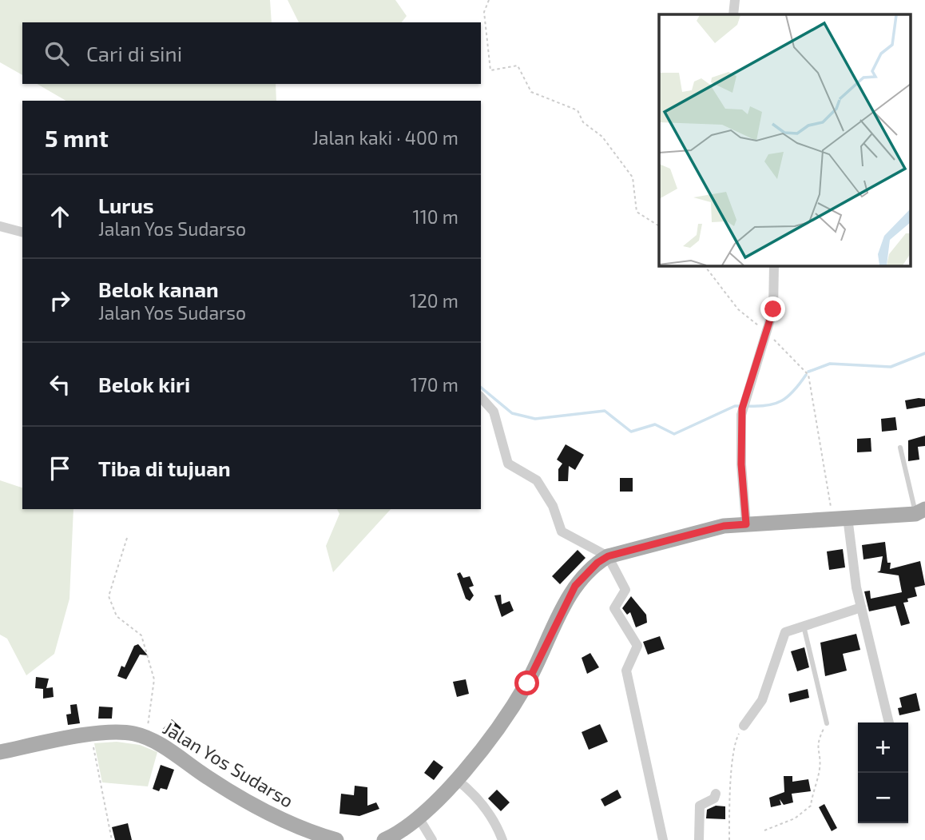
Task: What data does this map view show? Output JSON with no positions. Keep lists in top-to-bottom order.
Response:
{
  "streets": {
    "main road": ["Jalan Yos Sudarso"]
  },
  "page": {
    "search": "Cari di sini",
    "heading": ["5 mnt", "Jalan kaki · 400 m"],
    "list": [
      ["Lurus", "Jalan Yos Sudarso", "110 m"],
      ["Belok kanan", "Jalan Yos Sudarso", "120 m"],
      ["Belok kiri", "170 m"],
      "Tiba di tujuan"
    ],
    "map_buttons": ["+", "−"]
  }
}
